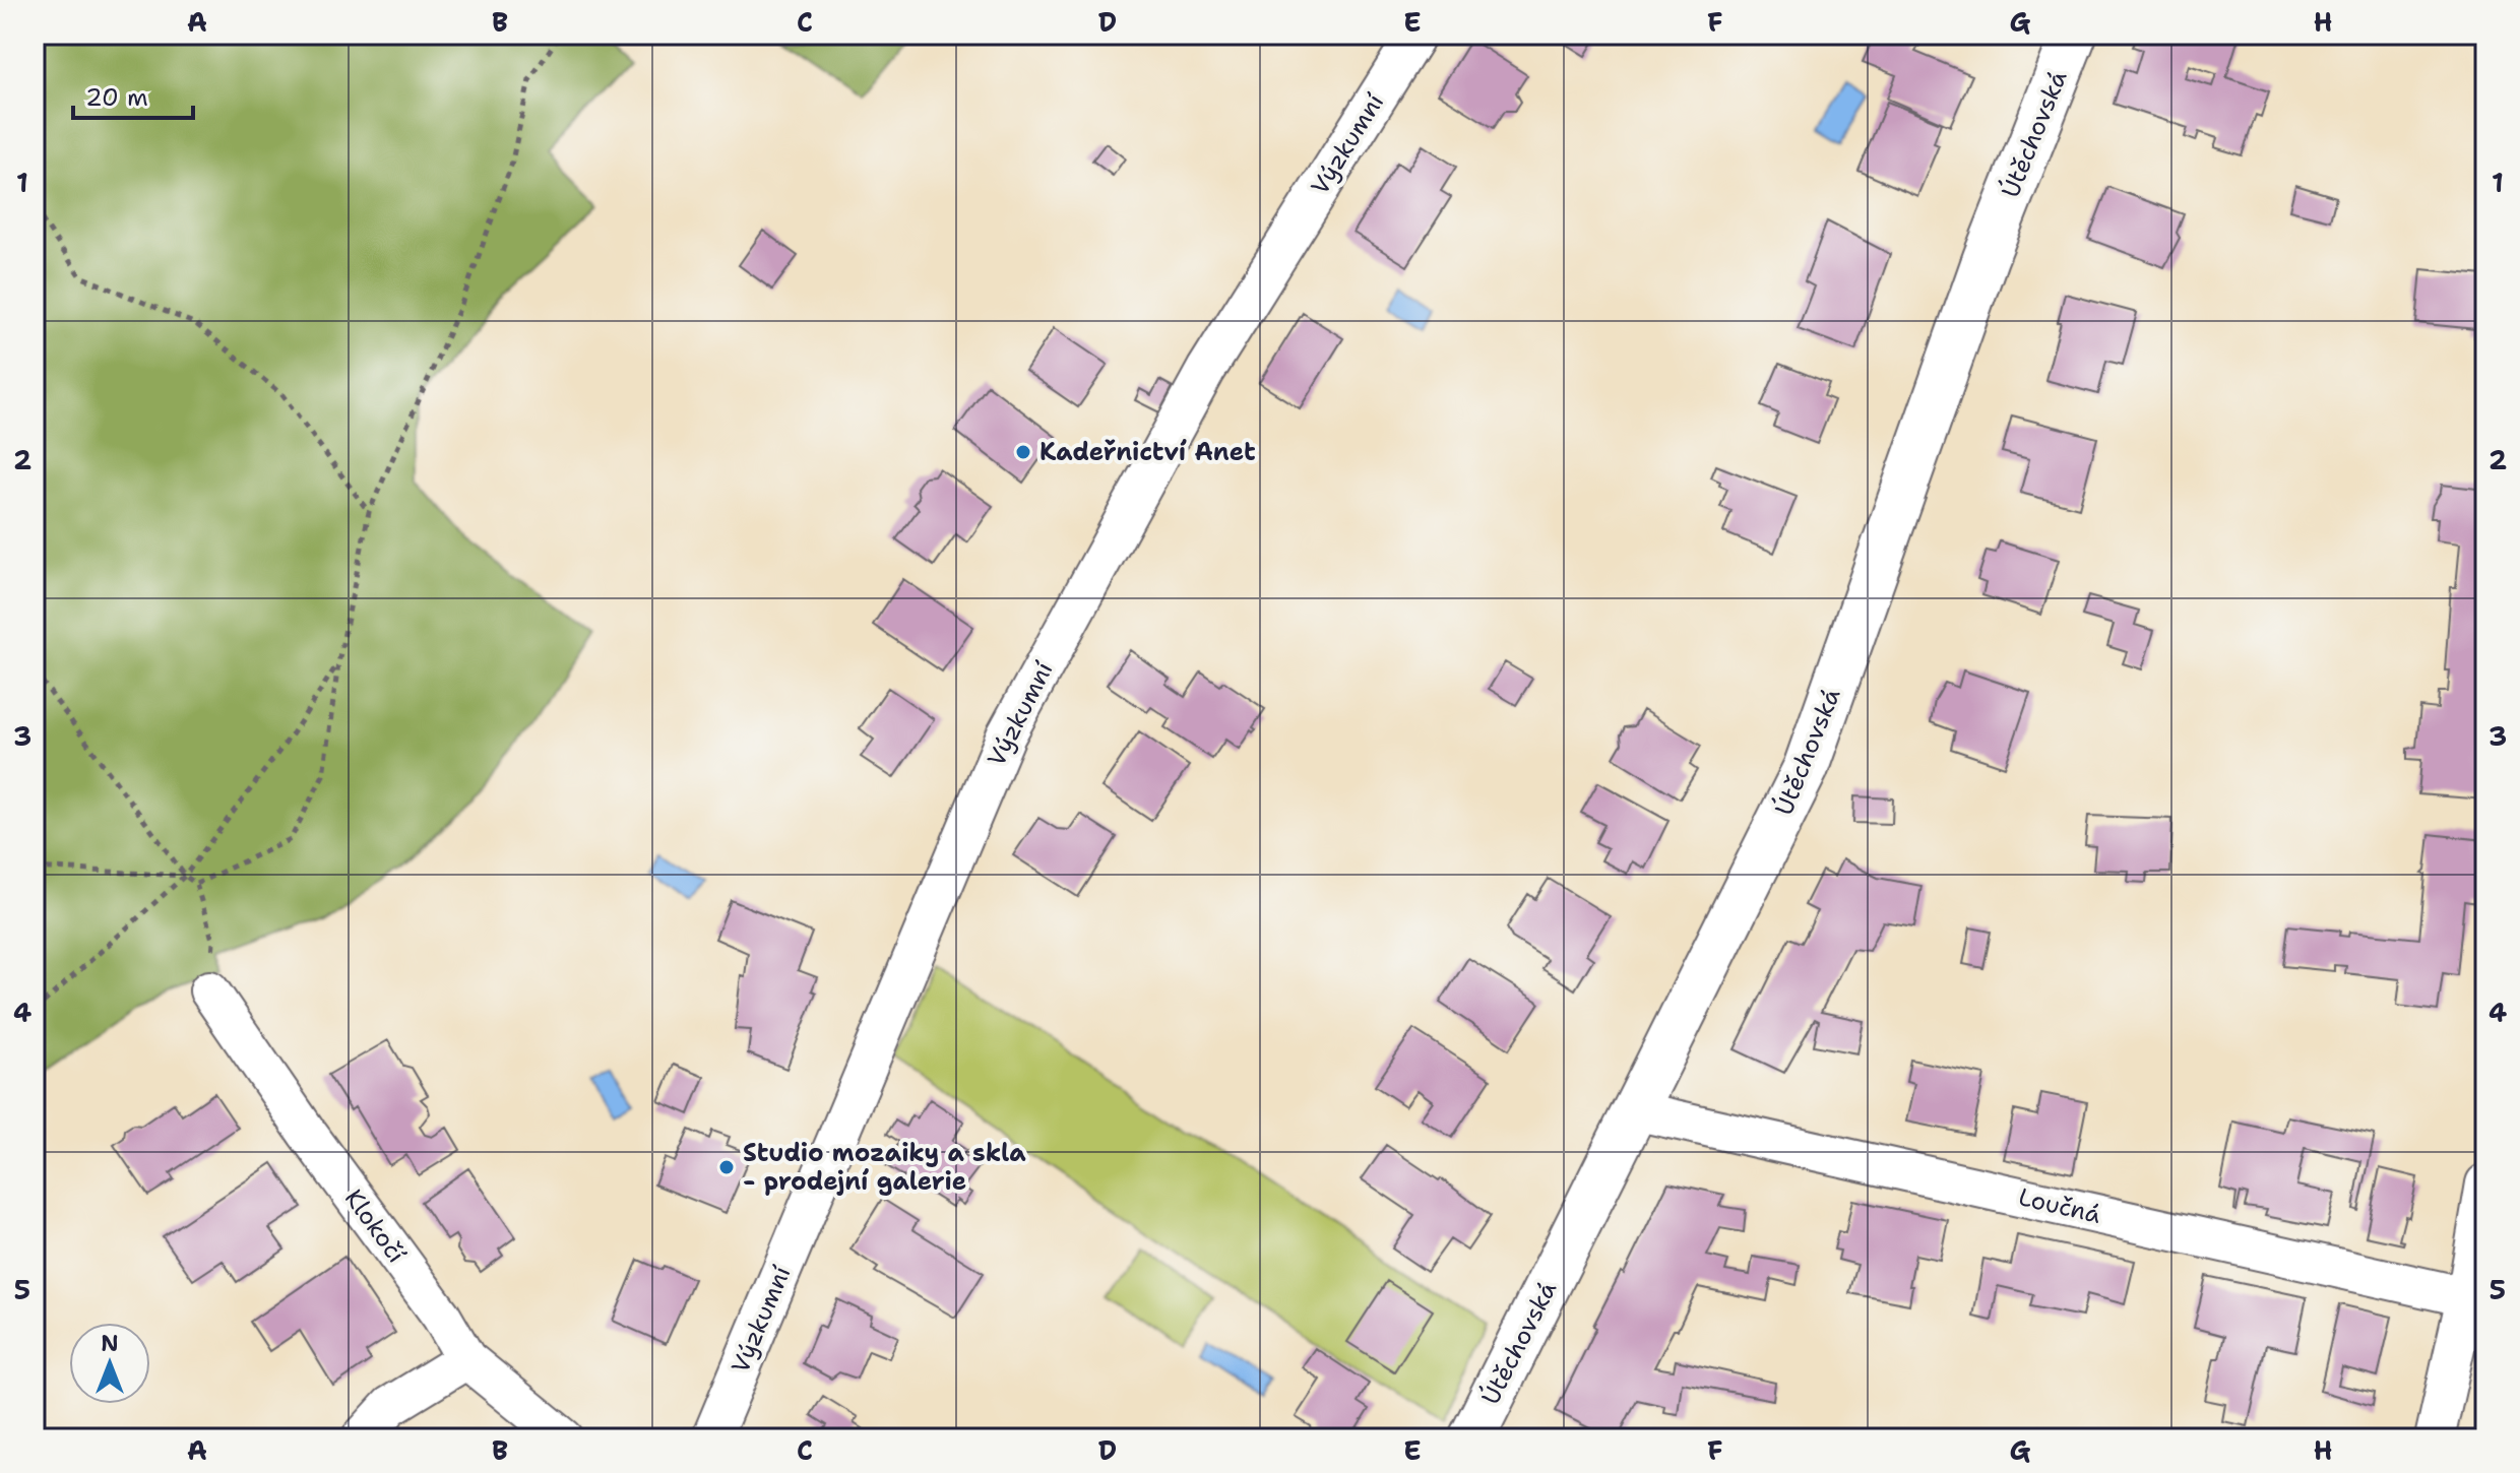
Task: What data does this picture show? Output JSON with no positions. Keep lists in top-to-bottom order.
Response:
{
  "streets": {
    "street": [
      "Útěchovská",
      "Výzkumní",
      "Loučná",
      "Klokočí"
    ]
  },
  "crossings": [
    ["Útěchovská", "Loučná"]
  ],
  "places": ["Kadeřnictví Anet", "Studio mozaiky a skla - prodejní galerie"],
  "scale_bar": "20 m",
  "north": "top",
  "grid": {
    "columns": [
      "A",
      "B",
      "C",
      "D",
      "E",
      "F",
      "G",
      "H"
    ],
    "rows": [
      "1",
      "2",
      "3",
      "4",
      "5"
    ]
  }
}
